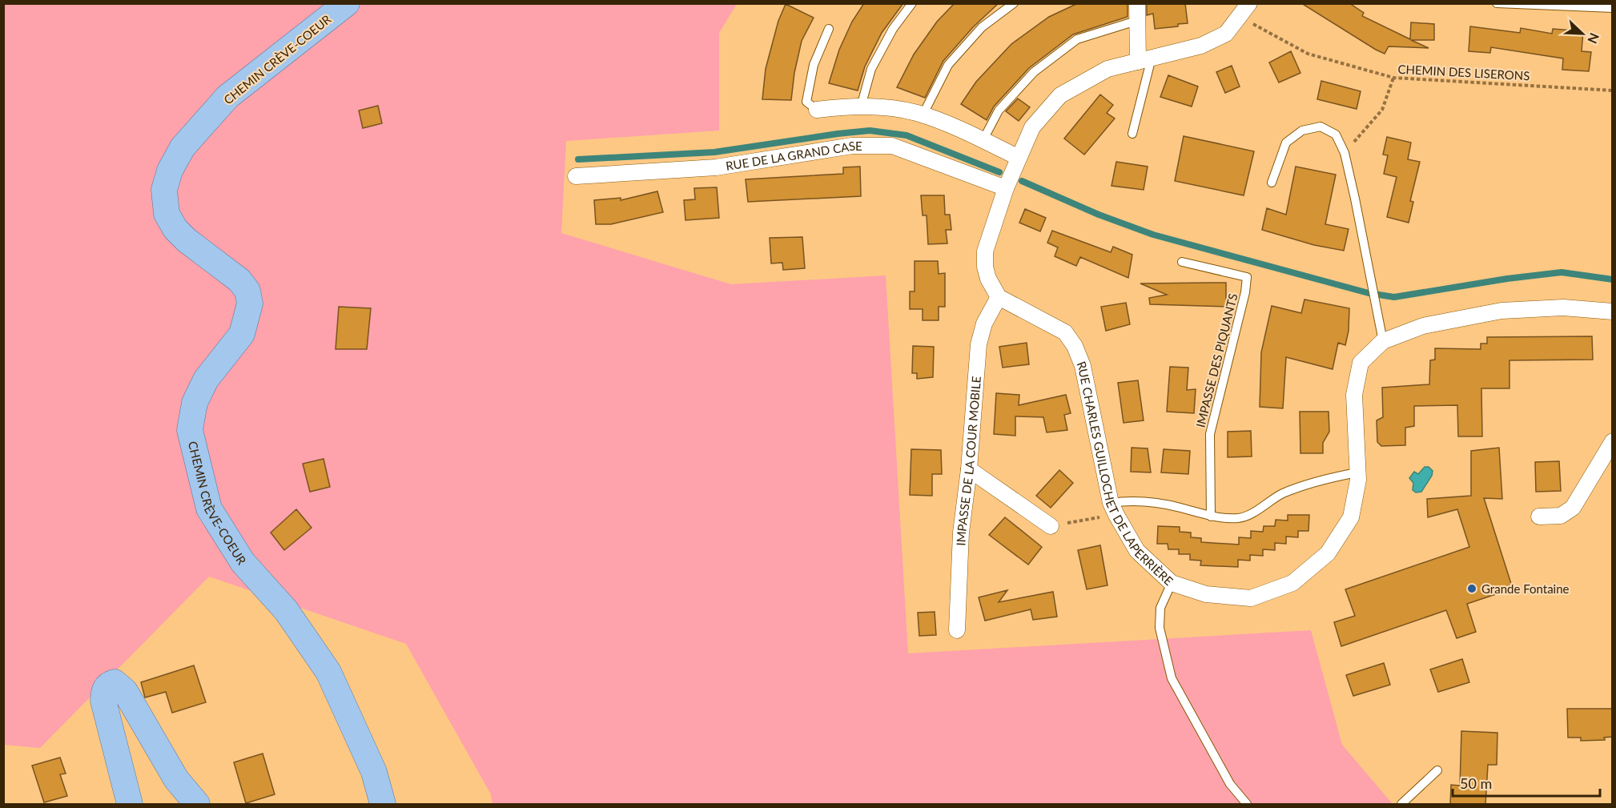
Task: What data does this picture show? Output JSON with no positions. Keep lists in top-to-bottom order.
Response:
{
  "streets": {
    "main road": ["CHEMIN CRÈVE-COEUR"],
    "street": ["RUE DE LA GRAND CASE", "IMPASSE DE LA COUR MOBILE", "RUE CHARLES GUILLOCHET DE LAPERRIÈRE"],
    "lane": ["IMPASSE DES PIQUANTS"],
    "path": ["CHEMIN DES LISERONS"]
  },
  "crossings": [
    ["IMPASSE DE LA COUR MOBILE", "RUE CHARLES GUILLOCHET DE LAPERRIÈRE"]
  ],
  "places": ["Grande Fontaine"],
  "scale_bar": "50 m",
  "north": "bottom right"
}
